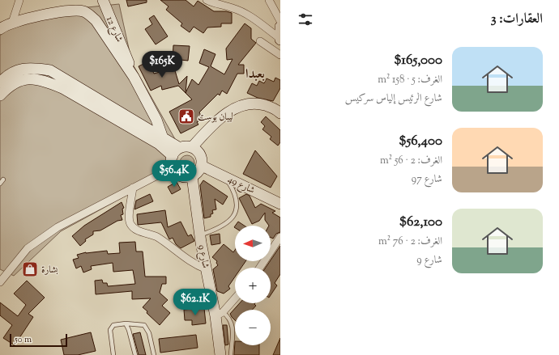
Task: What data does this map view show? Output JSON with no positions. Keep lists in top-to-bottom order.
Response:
{
  "streets": {
    "main road": ["شارع 12", "شارع 49", "شارع 9"]
  },
  "crossings": [
    ["شارع 49", "شارع 9"]
  ],
  "districts": ["بعبدا"],
  "places": {
    "public building": ["ليبان بوست"],
    "shop": ["بشارة"]
  },
  "scale_bar": "50 m",
  "north": "left",
  "page": {
    "heading": "العقارات: 3",
    "list": [
      {
        "name": "$165,000",
        "note": "الغرف: 5 · 158 m² · شارع الرئيس إلياس سركيس"
      },
      {
        "name": "$56,400",
        "note": "الغرف: 2 · 56 m² · شارع 97"
      },
      {
        "name": "$62,100",
        "note": "الغرف: 2 · 76 m² · شارع 9"
      }
    ],
    "price": ["$165K", "$56.4K", "$62.1K"],
    "map_buttons": ["+", "−"],
    "scale": "50 m"
  }
}
